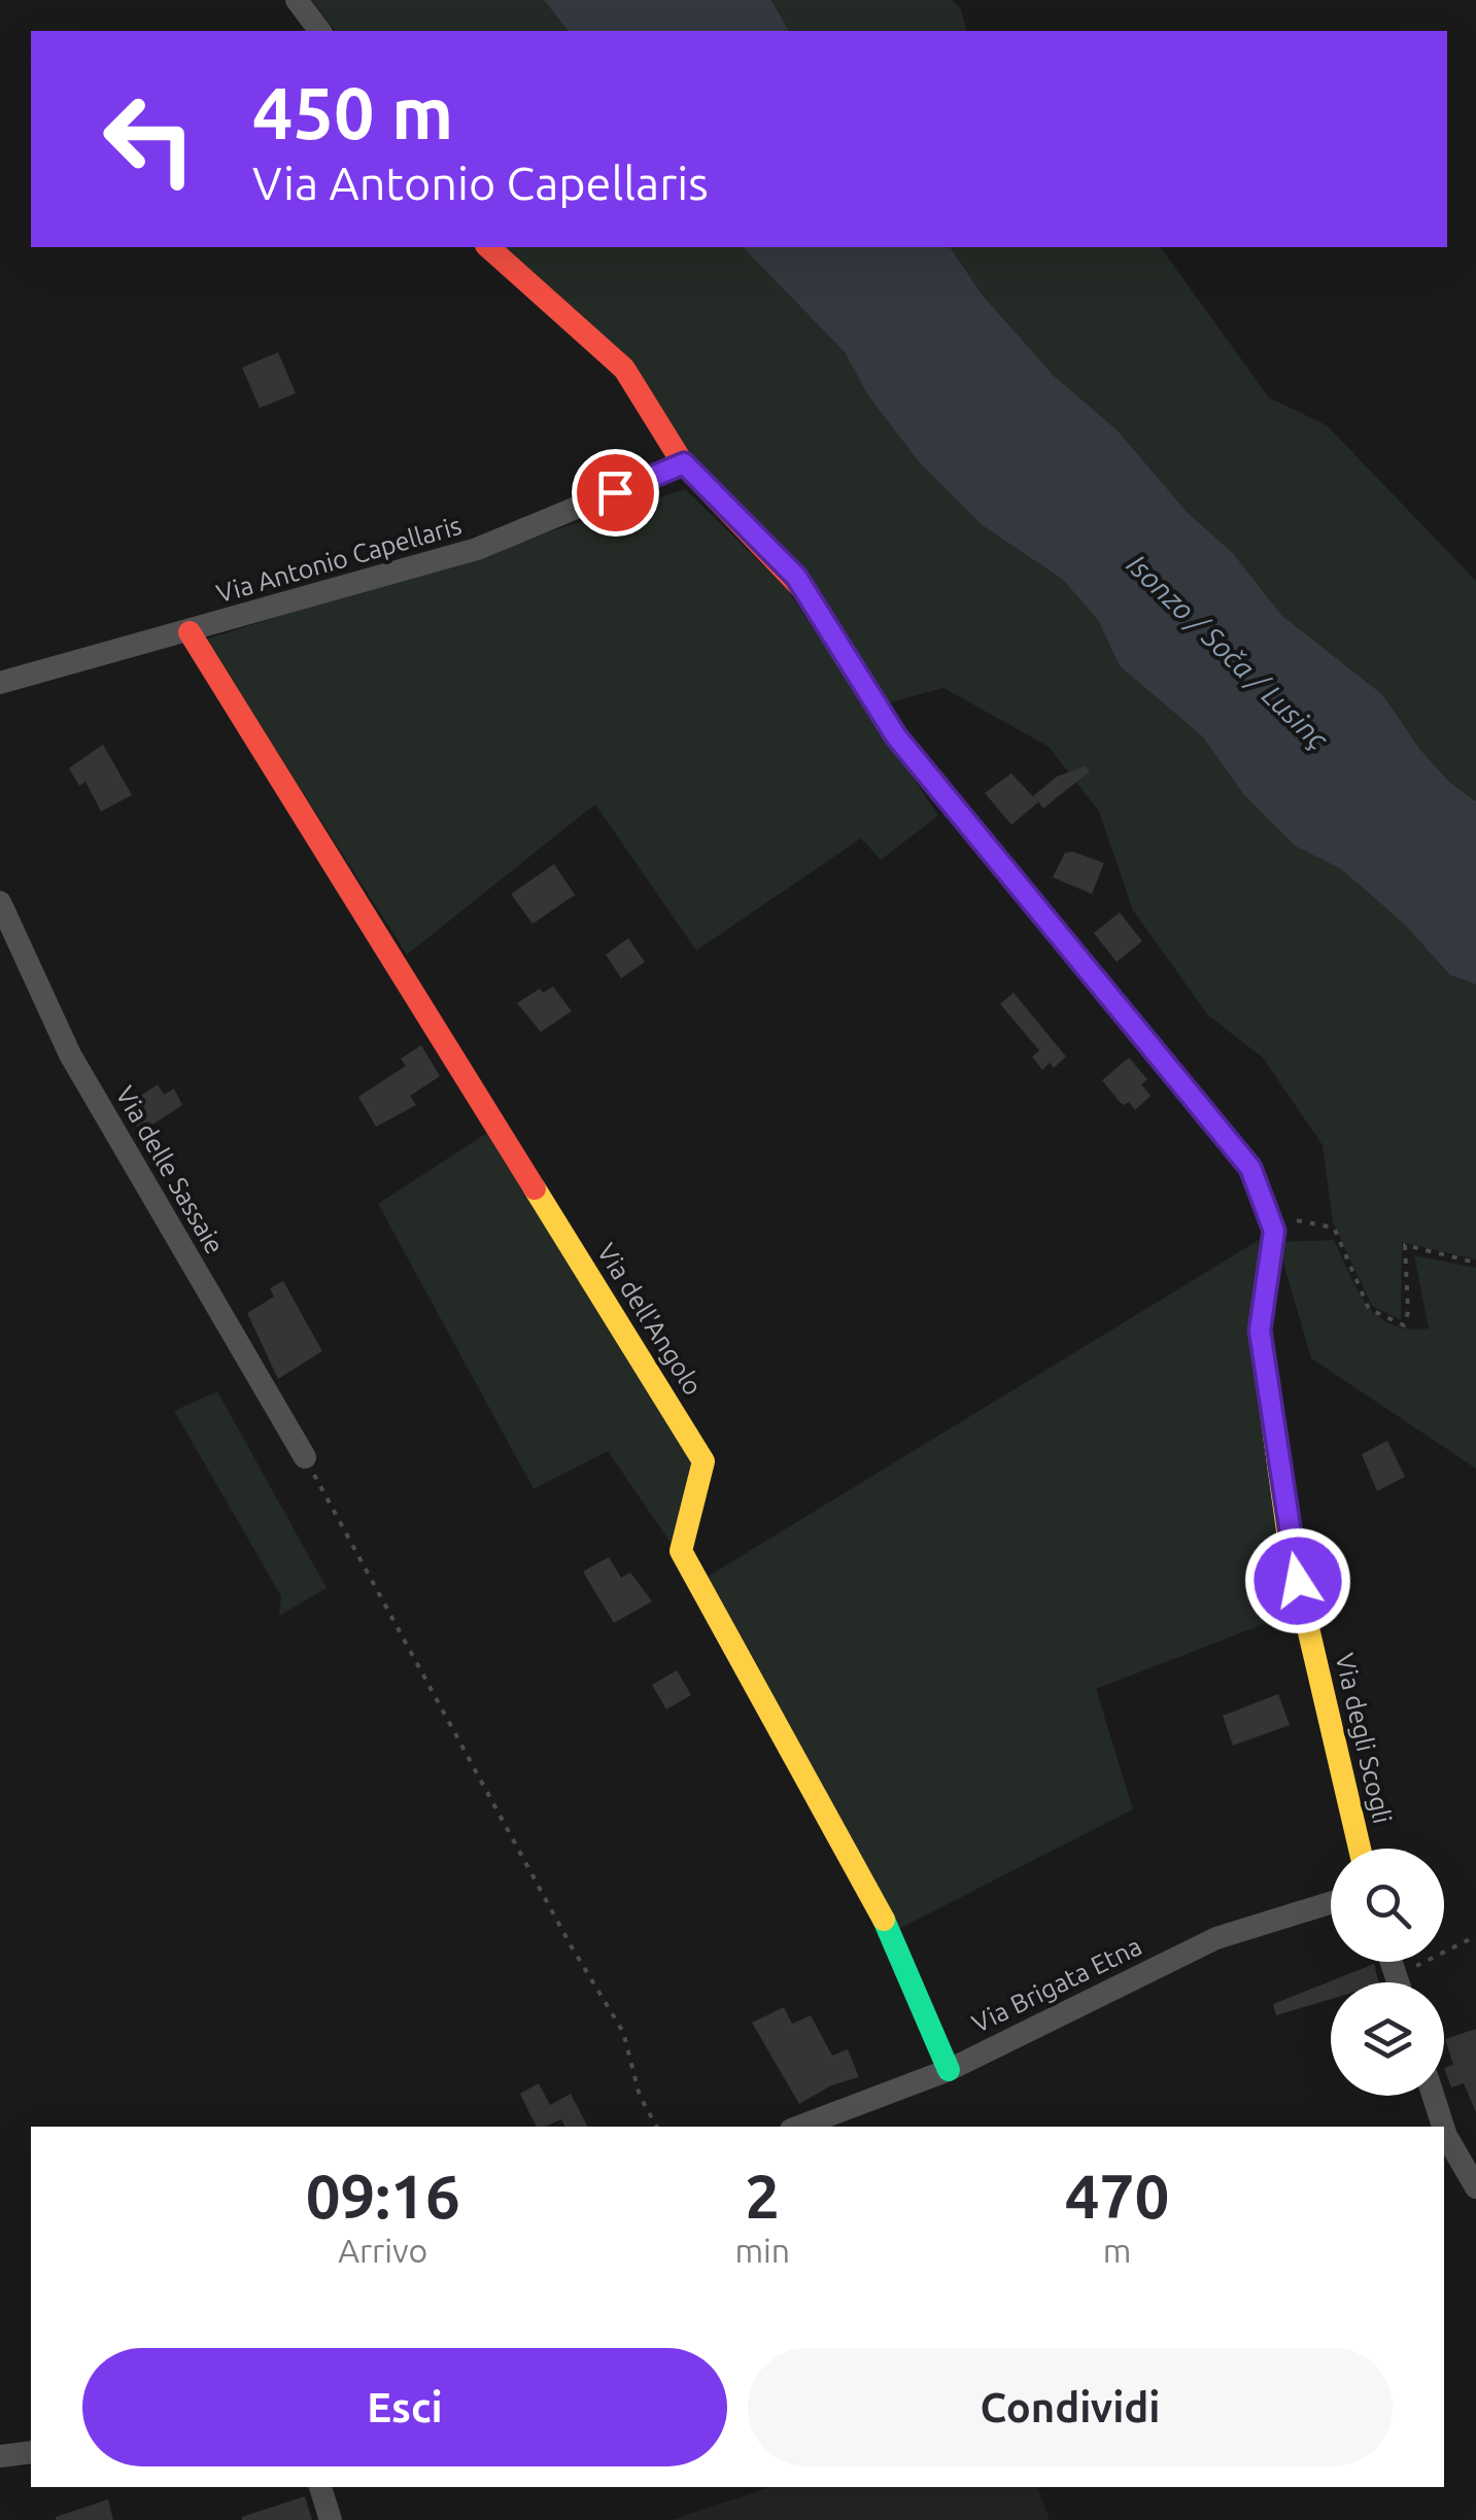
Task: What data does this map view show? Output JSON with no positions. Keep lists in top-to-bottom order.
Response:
{
  "streets": {
    "street": [
      "Via Antonio Capellaris",
      "Via delle Sassaie",
      "Via dell'Angolo",
      "Via degli Scogli",
      "Via Brigata Etna"
    ]
  },
  "crossings": [
    ["Via Antonio Capellaris", "Via dell'Angolo"],
    ["Via Antonio Capellaris", "Via degli Scogli"],
    ["Via dell'Angolo", "Via Brigata Etna"]
  ],
  "water": ["Isonzo / Soča / Lusinç"],
  "page": {
    "turn": ["450 m", "Via Antonio Capellaris"],
    "eta": [
      "09:16",
      "Arrivo",
      "2",
      "min",
      "470",
      "m"
    ],
    "buttons": ["Esci", "Condividi"]
  }
}
